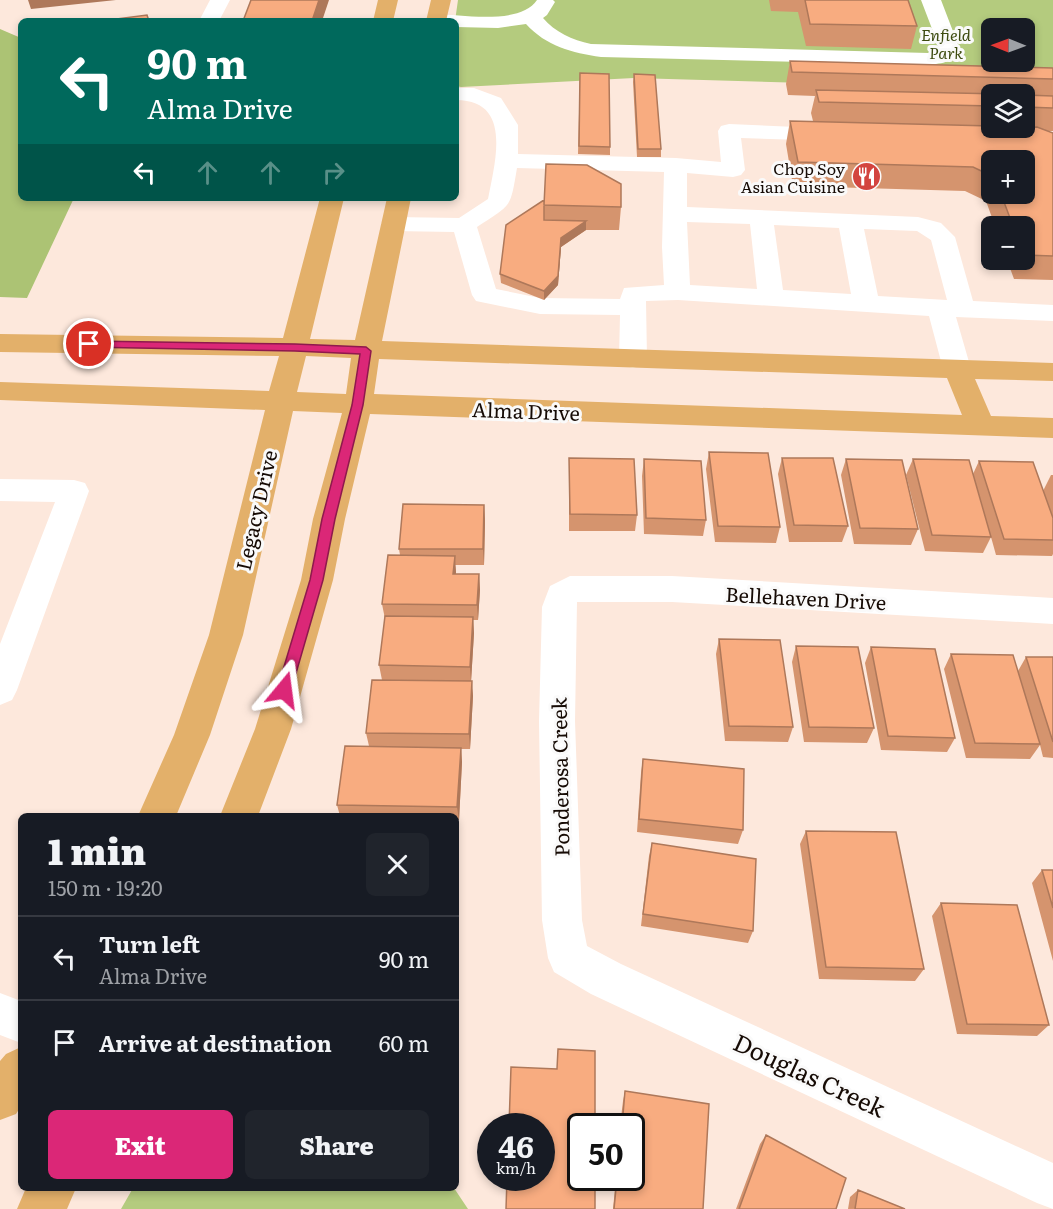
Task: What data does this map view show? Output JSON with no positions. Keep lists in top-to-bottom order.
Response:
{
  "streets": {
    "main road": ["Alma Drive", "Legacy Drive"],
    "street": ["Bellehaven Drive", "Ponderosa Creek", "Douglas Creek"]
  },
  "crossings": [
    ["Alma Drive", "Legacy Drive"],
    ["Bellehaven Drive", "Ponderosa Creek"],
    ["Ponderosa Creek", "Douglas Creek"]
  ],
  "parks": ["Enfield Park"],
  "places": {
    "restaurant": ["Chop Soy Asian Cuisine"]
  },
  "north": "left",
  "page": {
    "map_buttons": ["+", "−"],
    "turn": ["90 m", "Alma Drive"],
    "heading": ["1 min", "150 m · 19:20"],
    "list": [
      {
        "name": "Turn left",
        "note": "Alma Drive",
        "value": "90 m"
      },
      {
        "name": "Arrive at destination",
        "value": "60 m"
      }
    ],
    "buttons": ["Exit", "Share"],
    "speed": "46 km/h",
    "limit": "50"
  }
}
